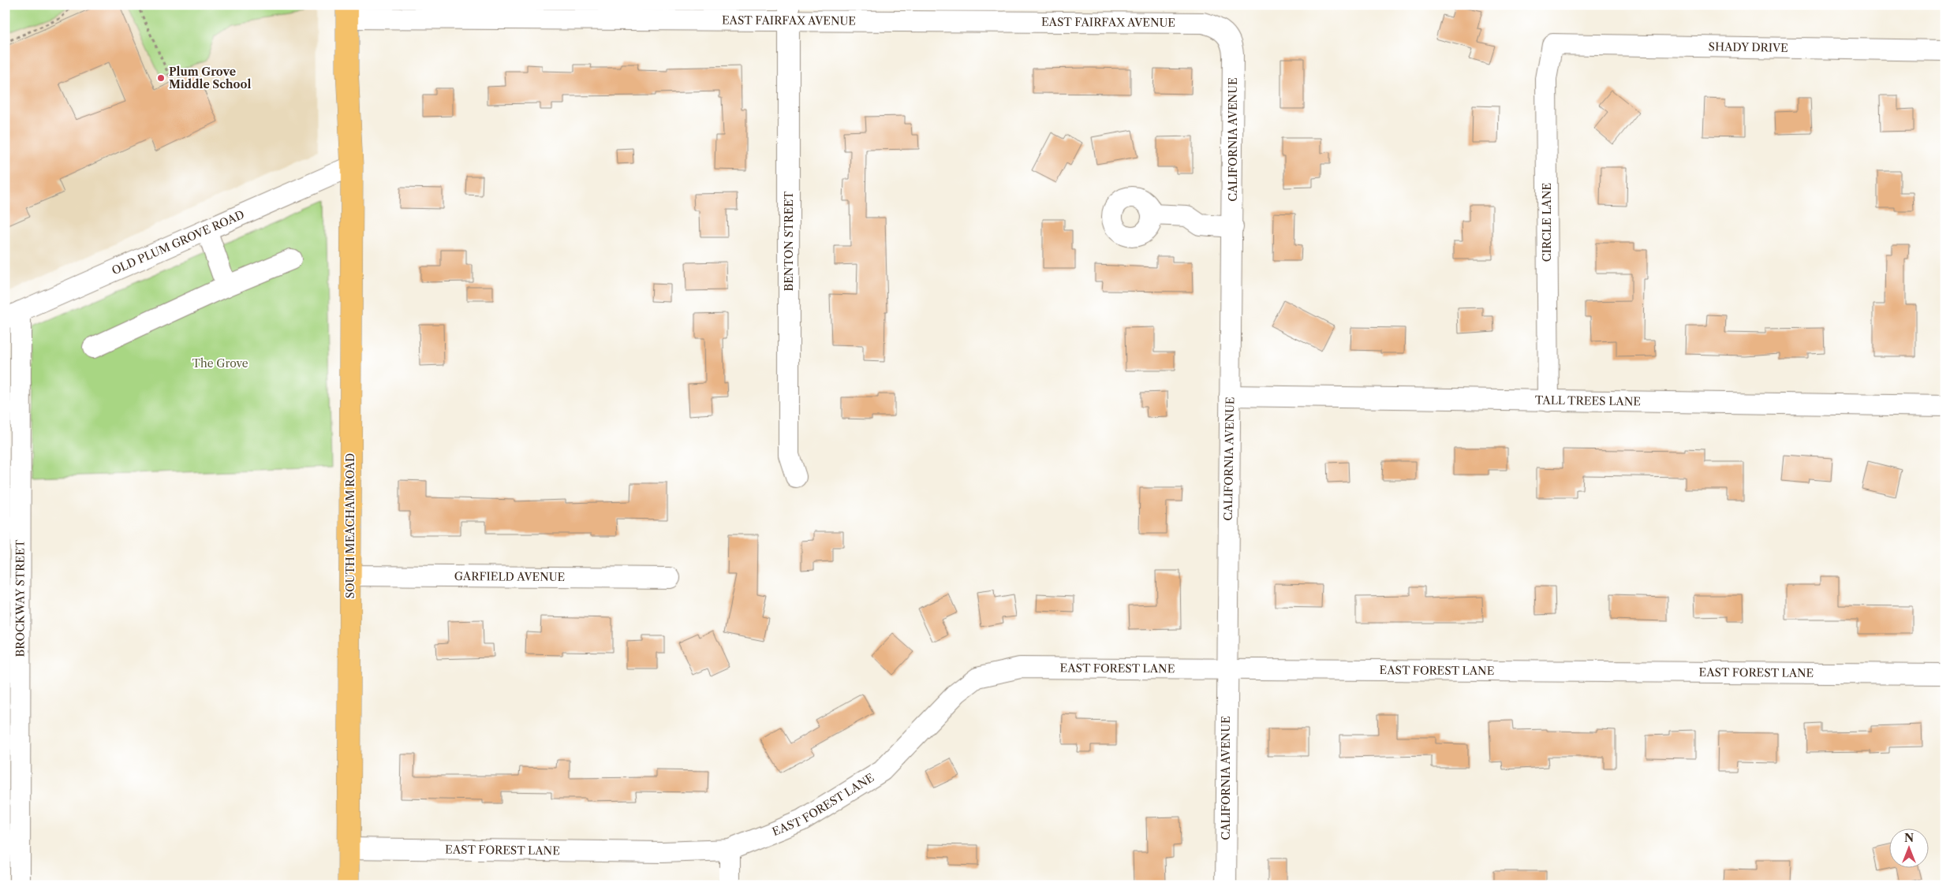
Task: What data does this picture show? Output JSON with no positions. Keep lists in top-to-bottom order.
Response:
{
  "streets": {
    "main road": ["SOUTH MEACHAM ROAD"],
    "street": [
      "EAST FAIRFAX AVENUE",
      "SHADY DRIVE",
      "CALIFORNIA AVENUE",
      "CIRCLE LANE",
      "BENTON STREET",
      "OLD PLUM GROVE ROAD",
      "TALL TREES LANE",
      "GARFIELD AVENUE",
      "BROCKWAY STREET",
      "EAST FOREST LANE"
    ]
  },
  "crossings": [
    ["EAST FAIRFAX AVENUE", "CALIFORNIA AVENUE"],
    ["EAST FAIRFAX AVENUE", "BENTON STREET"],
    ["EAST FAIRFAX AVENUE", "SOUTH MEACHAM ROAD"],
    ["SHADY DRIVE", "CIRCLE LANE"],
    ["CALIFORNIA AVENUE", "TALL TREES LANE"],
    ["CALIFORNIA AVENUE", "EAST FOREST LANE"],
    ["CIRCLE LANE", "TALL TREES LANE"],
    ["OLD PLUM GROVE ROAD", "SOUTH MEACHAM ROAD"],
    ["OLD PLUM GROVE ROAD", "BROCKWAY STREET"],
    ["SOUTH MEACHAM ROAD", "GARFIELD AVENUE"],
    ["SOUTH MEACHAM ROAD", "EAST FOREST LANE"]
  ],
  "parks": ["The Grove"],
  "places": ["Plum Grove Middle School"],
  "north": "top"
}
